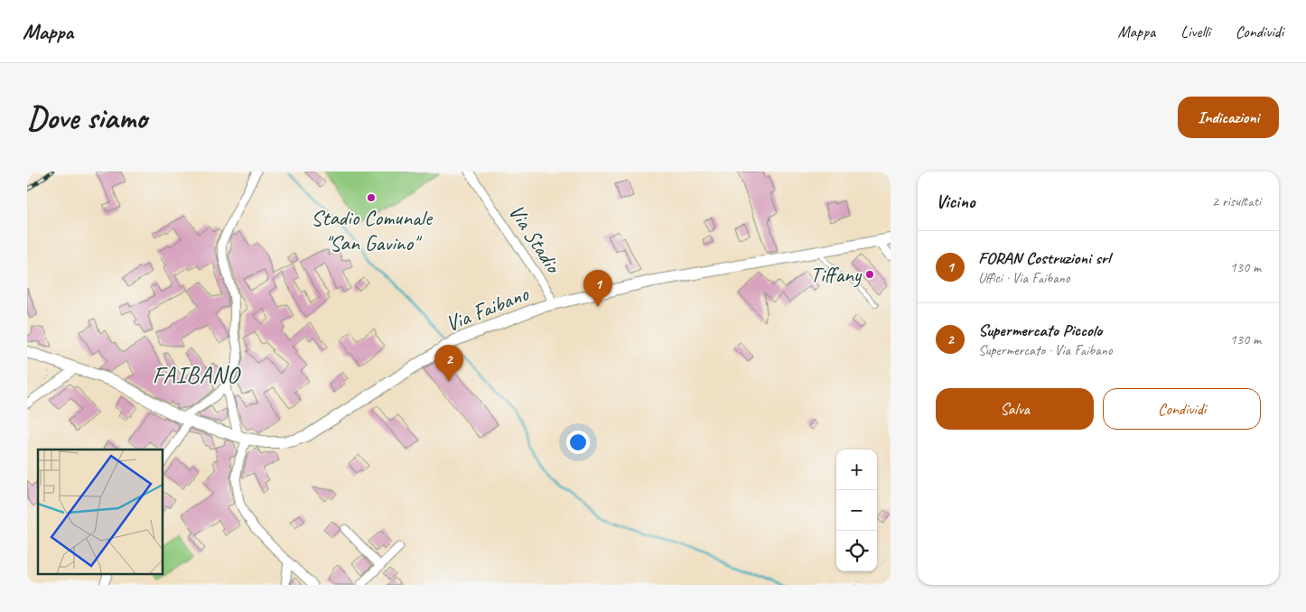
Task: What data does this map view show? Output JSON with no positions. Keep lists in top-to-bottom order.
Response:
{
  "streets": {
    "street": ["Via Stadio", "Via Faibano"]
  },
  "crossings": [
    ["Via Stadio", "Via Faibano"]
  ],
  "districts": ["FAIBANO"],
  "places": ["Stadio Comunale \"San Gavino\"", "Tiffany"],
  "page": {
    "header": "Mappa",
    "nav": ["Mappa", "Livelli", "Condividi"],
    "buttons": [
      "Indicazioni",
      ["Salva", "Condividi"]
    ],
    "title": "Dove siamo",
    "heading": ["Vicino", "2 risultati"],
    "list": [
      {
        "mark": "1",
        "name": "FORAN Costruzioni srl",
        "note": "Uffici · Via Faibano",
        "value": "130 m"
      },
      {
        "mark": "2",
        "name": "Supermercato Piccolo",
        "note": "Supermercato · Via Faibano",
        "value": "130 m"
      }
    ],
    "pins": ["1", "2"],
    "map_buttons": ["+", "−"]
  }
}
